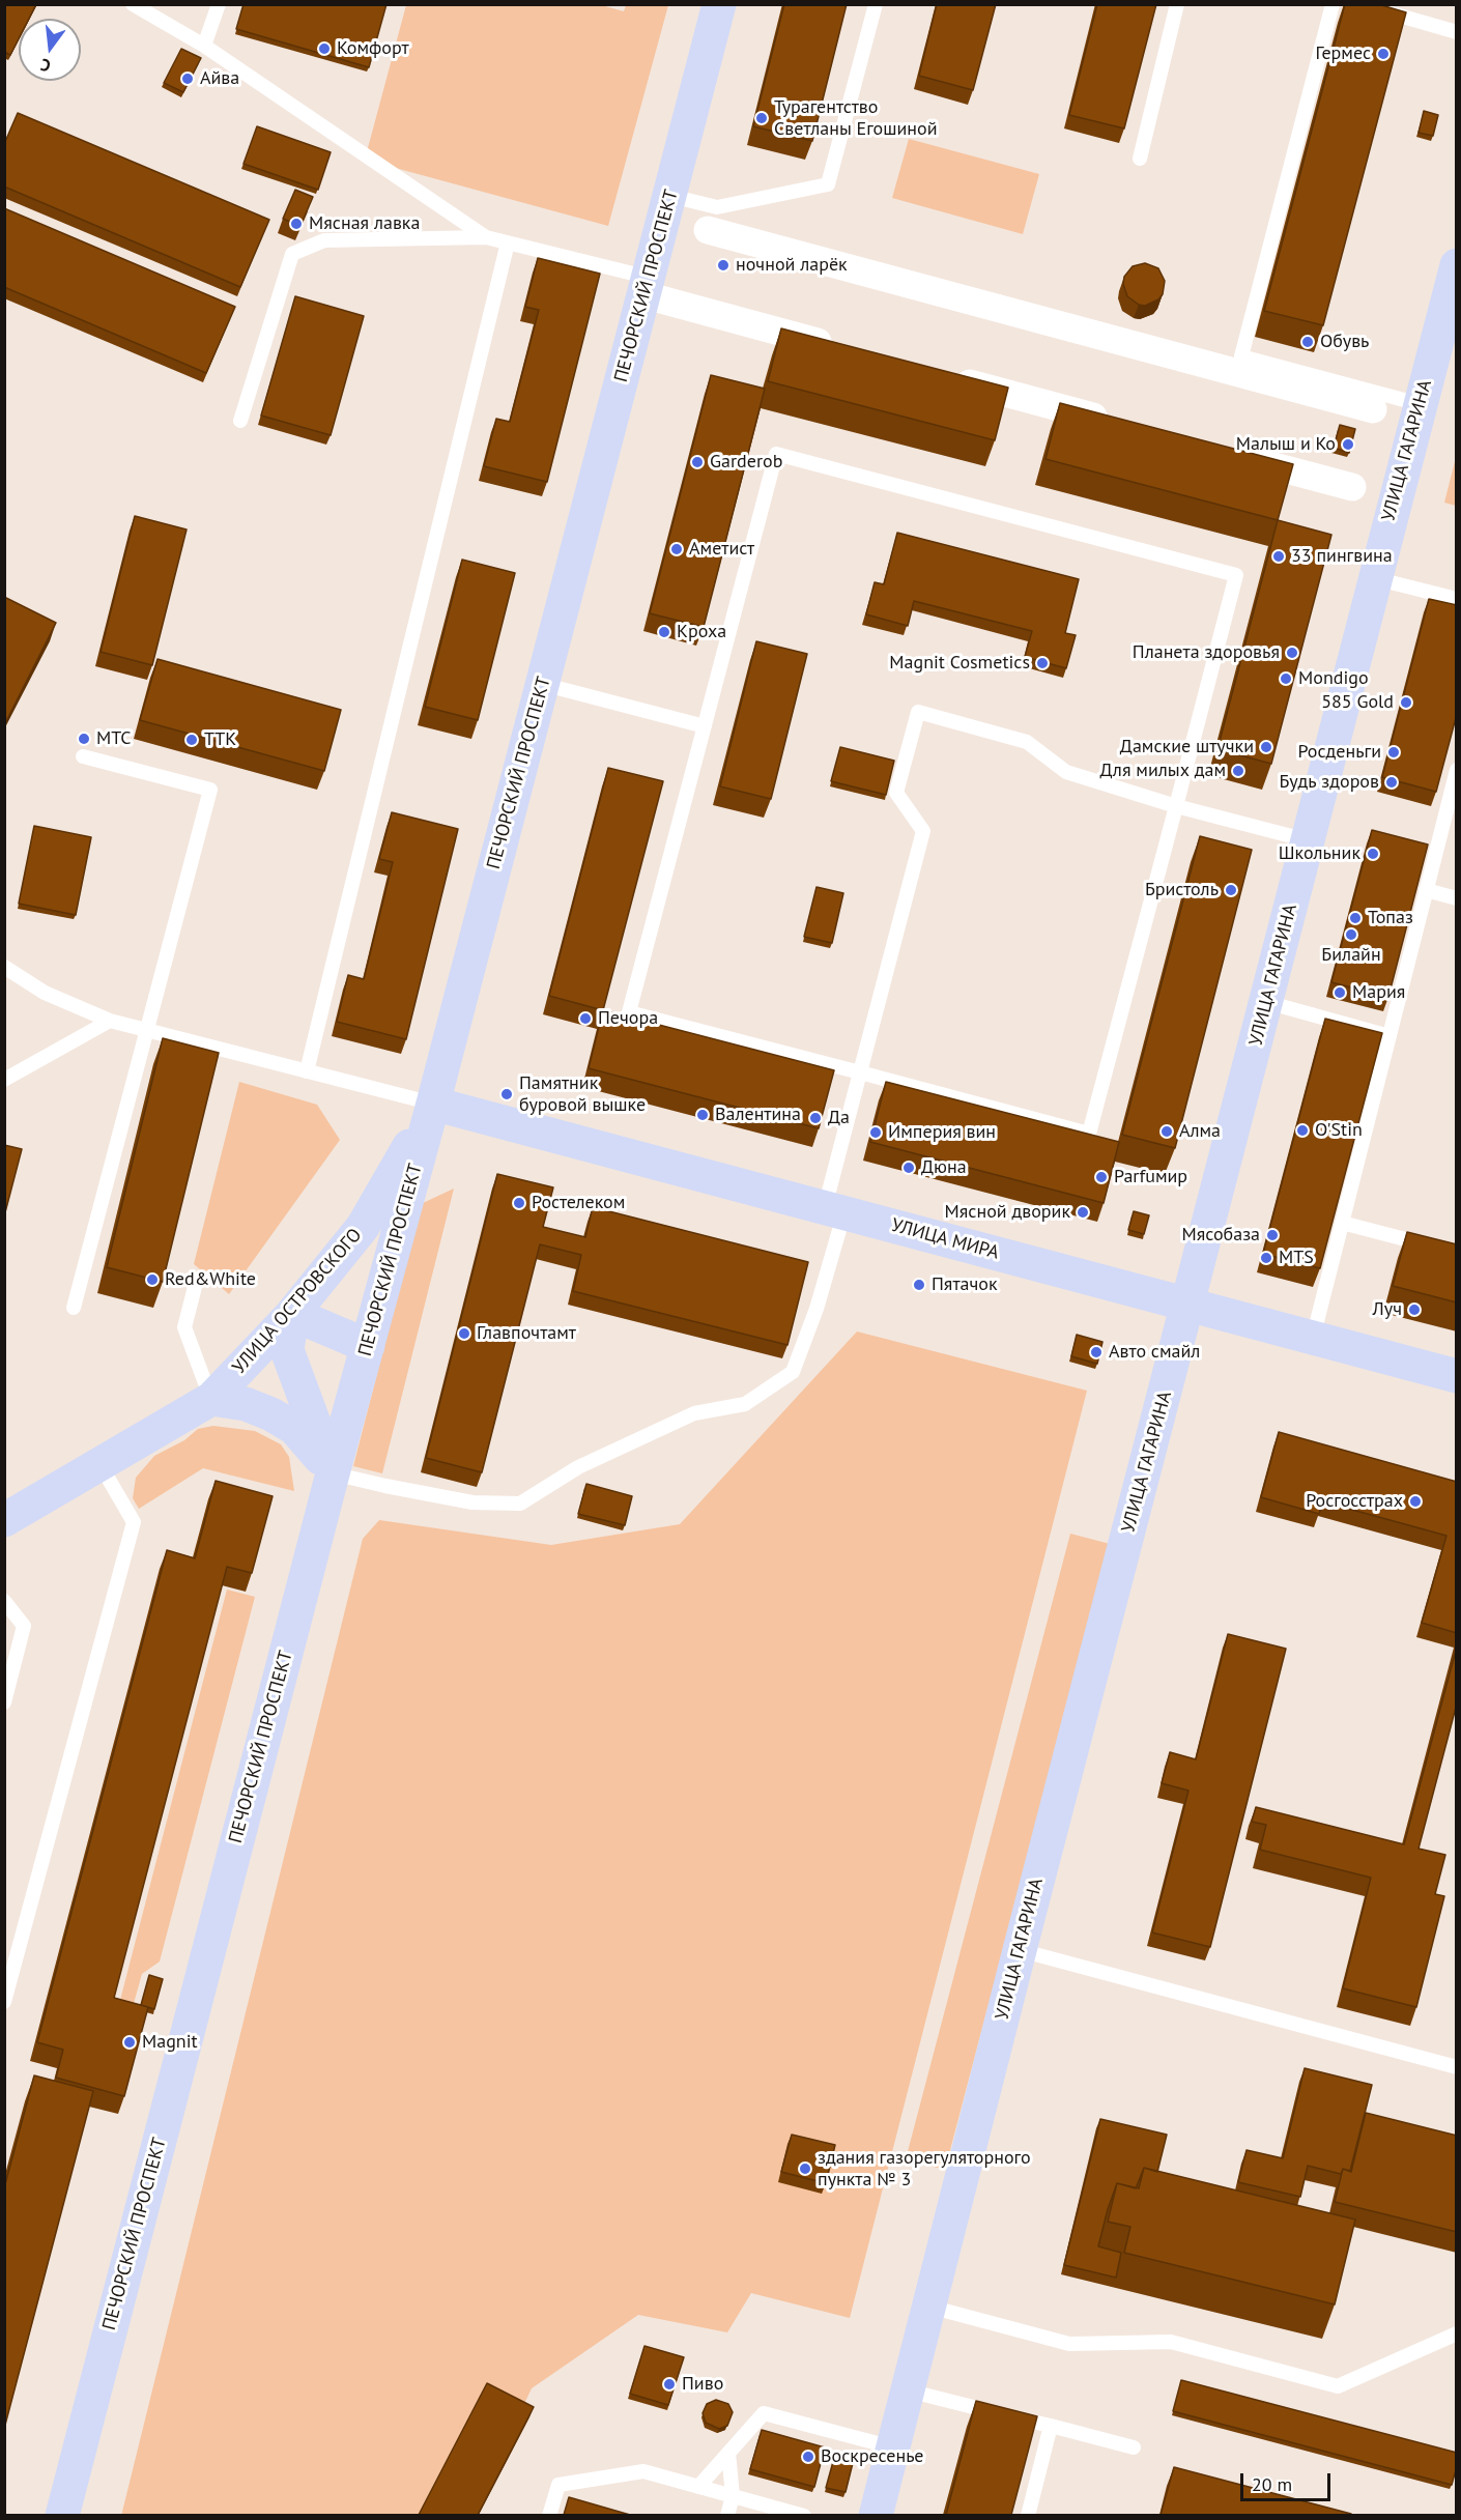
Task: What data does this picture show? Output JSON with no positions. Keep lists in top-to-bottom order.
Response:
{
  "streets": {
    "main road": [
      "ПЕЧОРСКИЙ ПРОСПЕКТ",
      "УЛИЦА ГАГАРИНА",
      "УЛИЦА МИРА",
      "УЛИЦА ОСТРОВСКОГО"
    ]
  },
  "crossings": [
    ["ПЕЧОРСКИЙ ПРОСПЕКТ", "УЛИЦА МИРА"],
    ["ПЕЧОРСКИЙ ПРОСПЕКТ", "УЛИЦА ОСТРОВСКОГО"],
    ["УЛИЦА ГАГАРИНА", "УЛИЦА МИРА"],
    ["УЛИЦА МИРА", "УЛИЦА ОСТРОВСКОГО"]
  ],
  "places": [
    "Комфорт",
    "Гермес",
    "Айва",
    "Турагентство Светланы Егошиной",
    "Мясная лавка",
    "ночной ларёк",
    "Обувь",
    "Малыш и Ко",
    "Garderob",
    "Аметист",
    "33 пингвина",
    "Кроха",
    "Планета здоровья",
    "Magnit Cosmetics",
    "Mondigo",
    "585 Gold",
    "МТС",
    "ТТК",
    "Дамские штучки",
    "Росденьги",
    "Для милых дам",
    "Будь здоров",
    "Школьник",
    "Бристоль",
    "Топаз",
    "Билайн",
    "Мария",
    "Печора",
    "Памятник буровой вышке",
    "Валентина",
    "Да",
    "O'Stin",
    "Алма",
    "Империя вин",
    "Дюна",
    "Parfuмир",
    "Ростелеком",
    "Мясной дворик",
    "Мясобаза",
    "MTS",
    "Red&White",
    "Пятачок",
    "Луч",
    "Главпочтамт",
    "Авто смайл",
    "Росгосстрах",
    "Magnit",
    "здания газорегуляторного пункта № 3",
    "Пиво",
    "Воскресенье"
  ],
  "scale_bar": "20 m",
  "north": "bottom"
}
